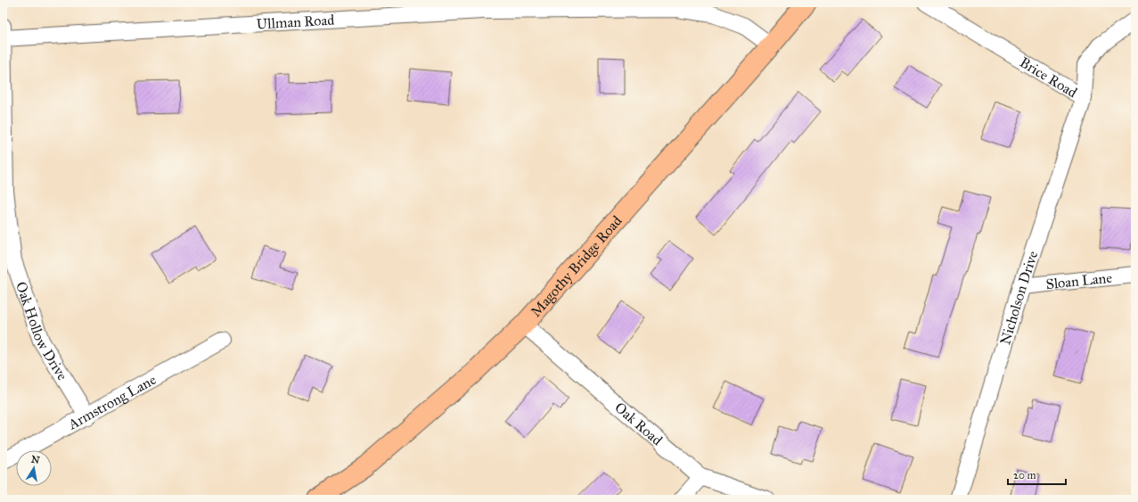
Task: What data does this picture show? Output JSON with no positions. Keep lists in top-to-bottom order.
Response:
{
  "streets": {
    "main road": ["Magothy Bridge Road"],
    "street": [
      "Ullman Road",
      "Brice Road",
      "Sloan Lane",
      "Nicholson Drive",
      "Oak Hollow Drive",
      "Armstrong Lane",
      "Oak Road"
    ]
  },
  "crossings": [
    ["Ullman Road", "Magothy Bridge Road"],
    ["Ullman Road", "Oak Hollow Drive"],
    ["Brice Road", "Nicholson Drive"],
    ["Magothy Bridge Road", "Oak Road"],
    ["Sloan Lane", "Nicholson Drive"],
    ["Oak Hollow Drive", "Armstrong Lane"]
  ],
  "scale_bar": "20 m",
  "north": "top"
}
